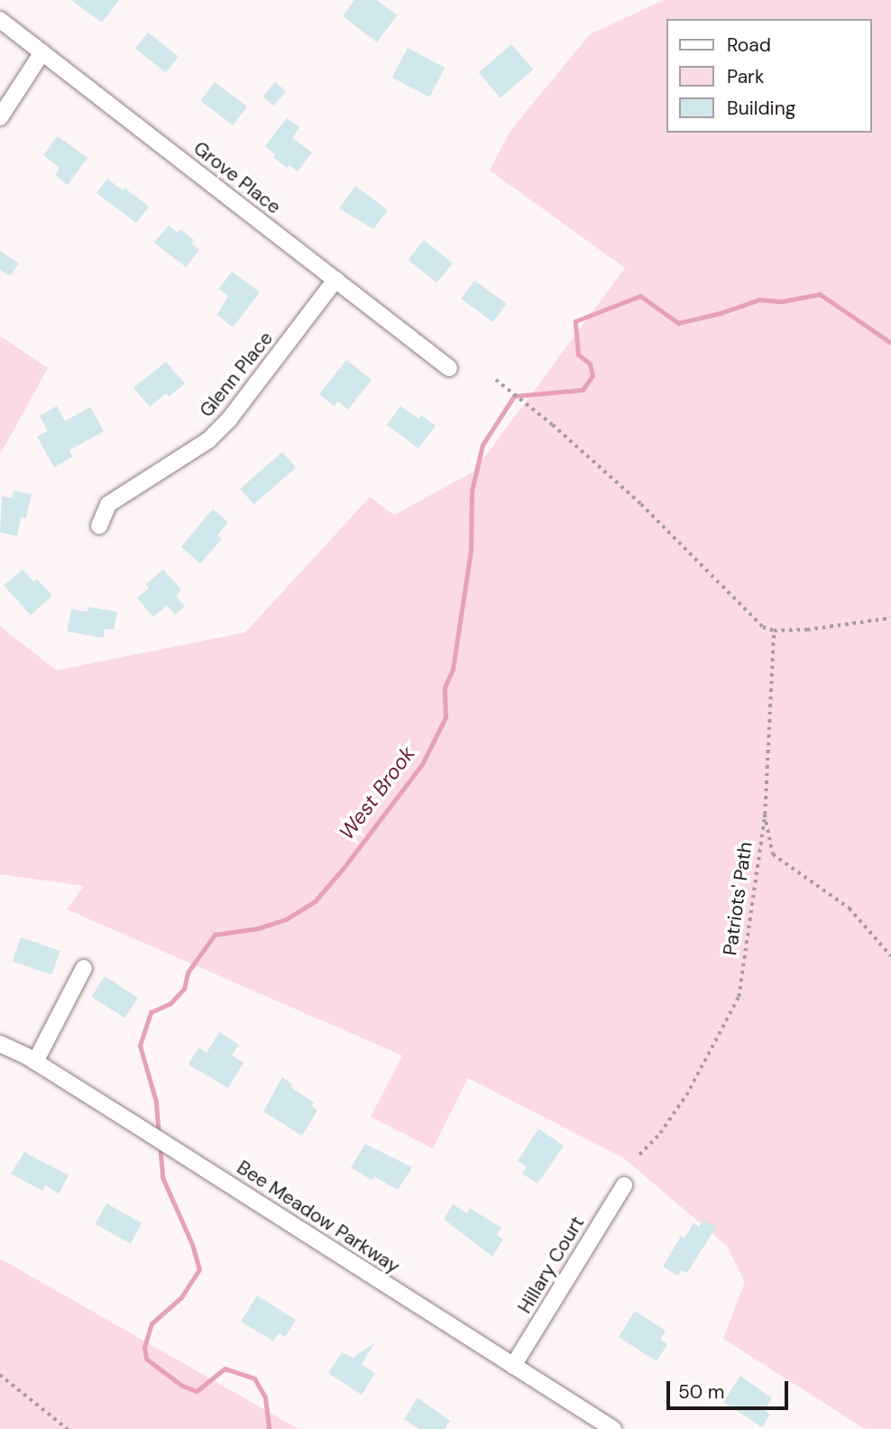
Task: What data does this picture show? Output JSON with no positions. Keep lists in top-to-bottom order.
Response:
{
  "streets": {
    "street": [
      "Grove Place",
      "Glenn Place",
      "Bee Meadow Parkway",
      "Hillary Court"
    ],
    "path": ["Patriots' Path"]
  },
  "crossings": [
    ["Grove Place", "Glenn Place"],
    ["Bee Meadow Parkway", "Hillary Court"]
  ],
  "water": ["West Brook"],
  "legend": ["Road", "Park", "Building"],
  "scale_bar": "50 m"
}
